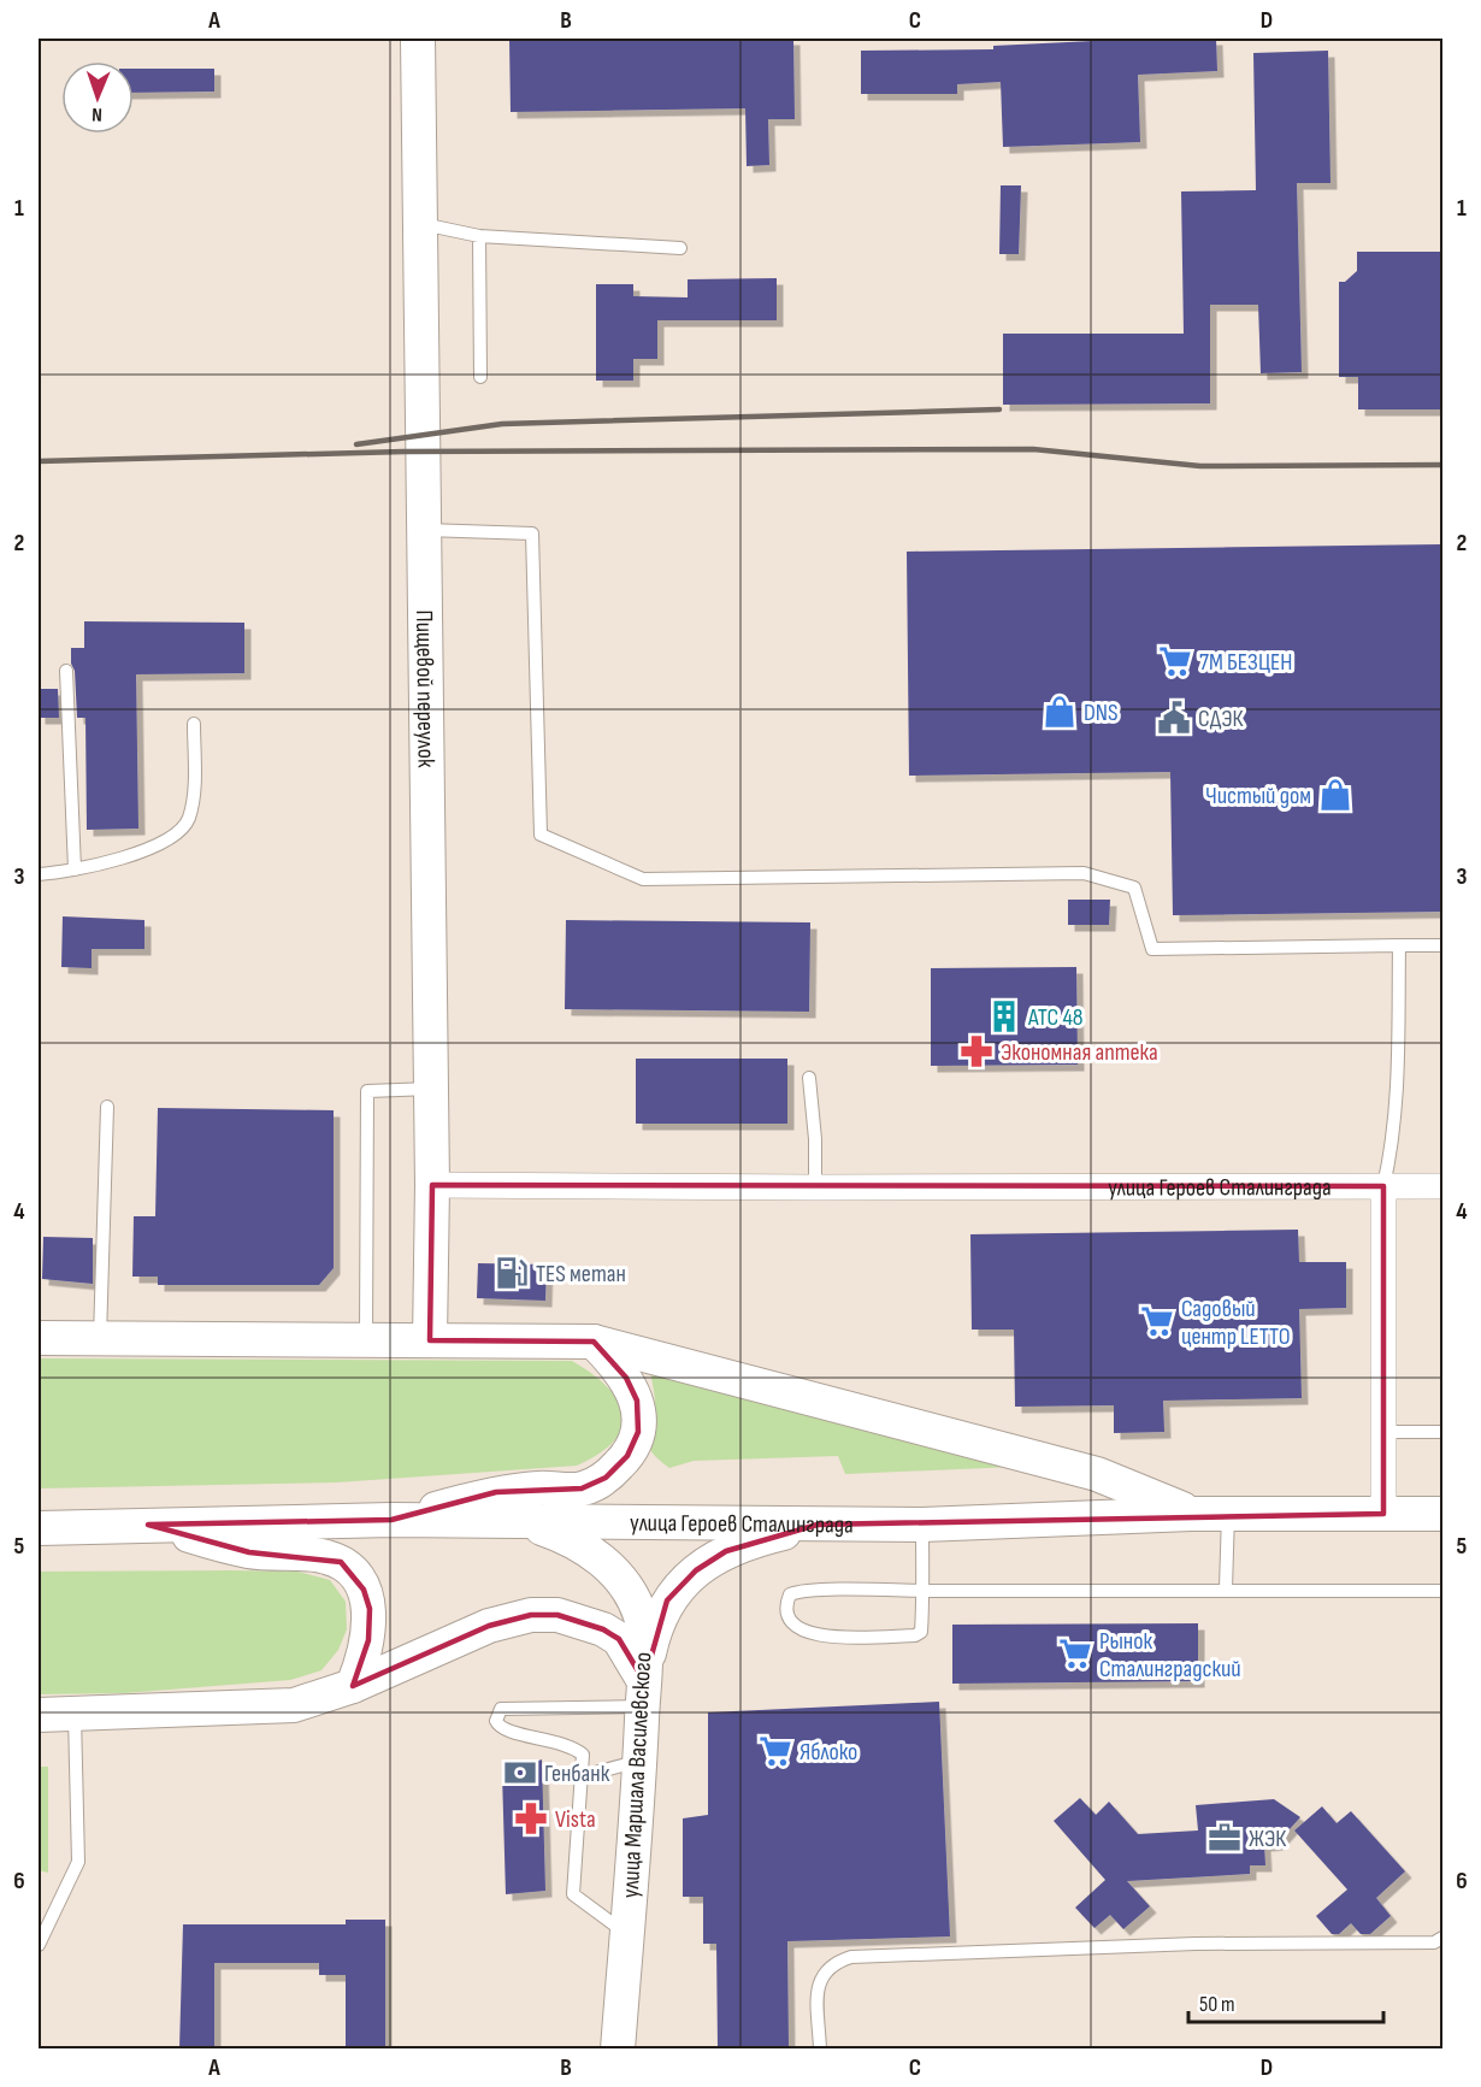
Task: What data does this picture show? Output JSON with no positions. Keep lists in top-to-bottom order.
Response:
{
  "streets": {
    "street": ["Пищевой переулок", "улица Героев Сталинграда", "улица Маршала Василевского"]
  },
  "crossings": [
    ["Пищевой переулок", "улица Героев Сталинграда"],
    ["улица Героев Сталинграда", "улица Маршала Василевского"]
  ],
  "places": {
    "supermarket": [
      "7М БЕЗЦЕН",
      "Садовый центр LETTO",
      "Рынок Сталинградский",
      "Яблоко"
    ],
    "shop": ["DNS", "Чистый дом"],
    "public building": ["СДЭК"],
    "building": ["АТС 48"],
    "pharmacy": ["Экономная аптека", "Vista"],
    "fuel station": ["TES метан"],
    "bank": ["Генбанк"],
    "office": ["ЖЭК"]
  },
  "scale_bar": "50 m",
  "north": "bottom",
  "grid": {
    "columns": [
      "A",
      "B",
      "C",
      "D"
    ],
    "rows": [
      "1",
      "2",
      "3",
      "4",
      "5",
      "6"
    ]
  }
}
